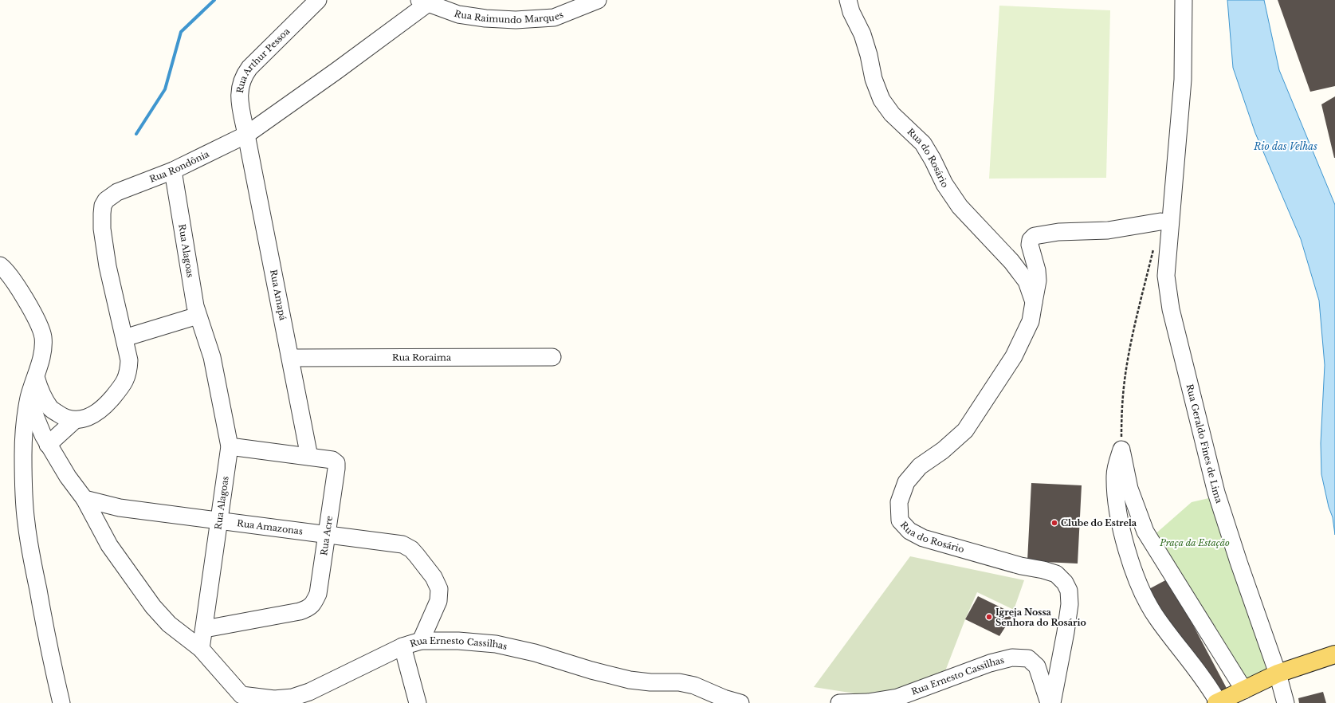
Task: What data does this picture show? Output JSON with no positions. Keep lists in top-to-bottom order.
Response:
{
  "streets": {
    "street": [
      "Rua Raimundo Marques",
      "Rua Arthur Pessoa",
      "Rua do Rosário",
      "Rua Rondônia",
      "Rua Alagoas",
      "Rua Amapá",
      "Rua Roraima",
      "Rua Geraldo Fines de Lima",
      "Rua Amazonas",
      "Rua Acre",
      "Rua Ernesto Cassilhas"
    ]
  },
  "crossings": [
    ["Rua Raimundo Marques", "Rua Rondônia"],
    ["Rua Arthur Pessoa", "Rua Rondônia"],
    ["Rua Arthur Pessoa", "Rua Amapá"],
    ["Rua Rondônia", "Rua Alagoas"],
    ["Rua Rondônia", "Rua Amapá"],
    ["Rua Alagoas", "Rua Amazonas"],
    ["Rua Alagoas", "Rua Acre"],
    ["Rua Alagoas", "Rua Ernesto Cassilhas"],
    ["Rua Amapá", "Rua Roraima"],
    ["Rua Amapá", "Rua Acre"],
    ["Rua Amazonas", "Rua Acre"],
    ["Rua Amazonas", "Rua Ernesto Cassilhas"]
  ],
  "water": ["Rio das Velhas"],
  "parks": ["Praça da Estação"],
  "places": ["Clube do Estrela", "Igreja Nossa Senhora do Rosário"]
}
